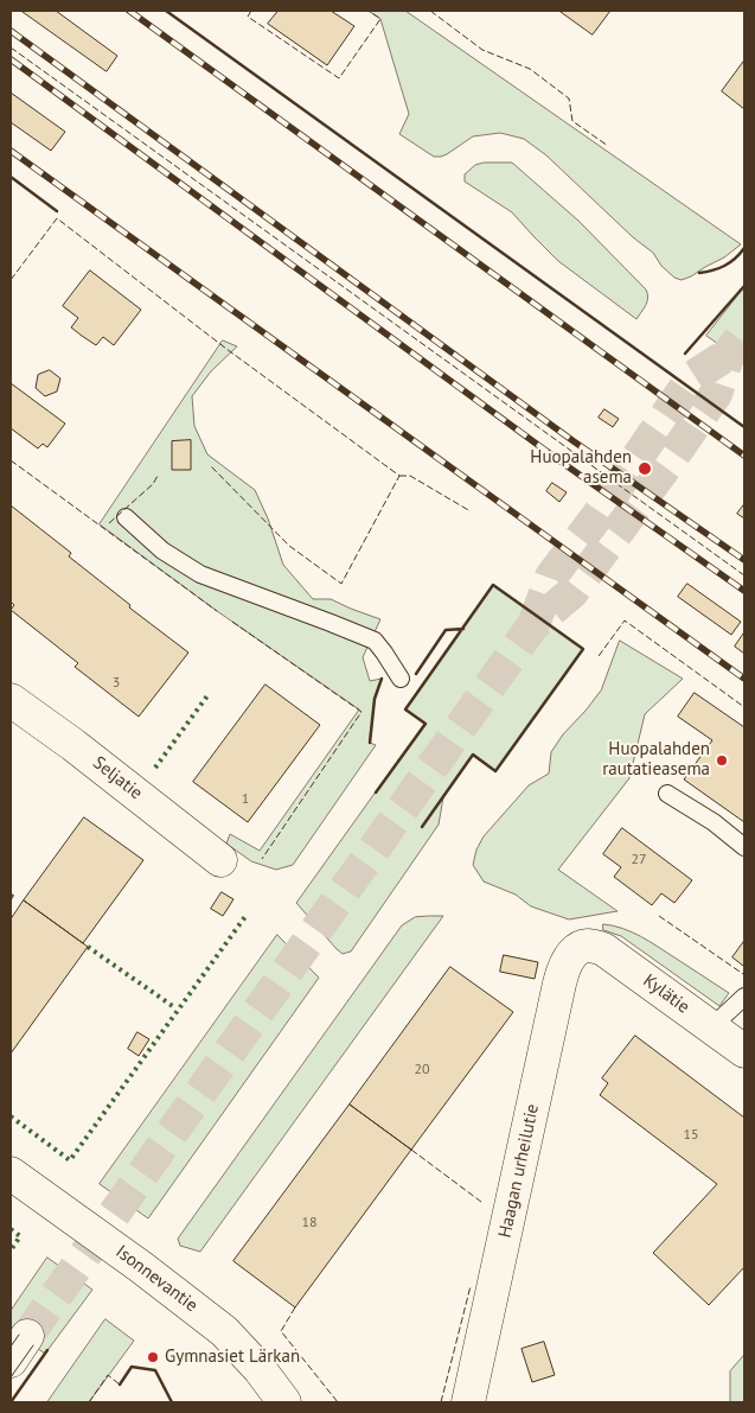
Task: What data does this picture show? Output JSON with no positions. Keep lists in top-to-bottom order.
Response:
{
  "streets": {
    "street": [
      "Seljatie",
      "Kylätie",
      "Haagan urheilutie",
      "Isonnevantie"
    ]
  },
  "crossings": [
    ["Kylätie", "Haagan urheilutie"]
  ],
  "places": ["Huopalahden asema", "Huopalahden rautatieasema", "Gymnasiet Lärkan"],
  "house_numbers": [
    "3",
    "1",
    "27",
    "20",
    "15",
    "18"
  ]
}
